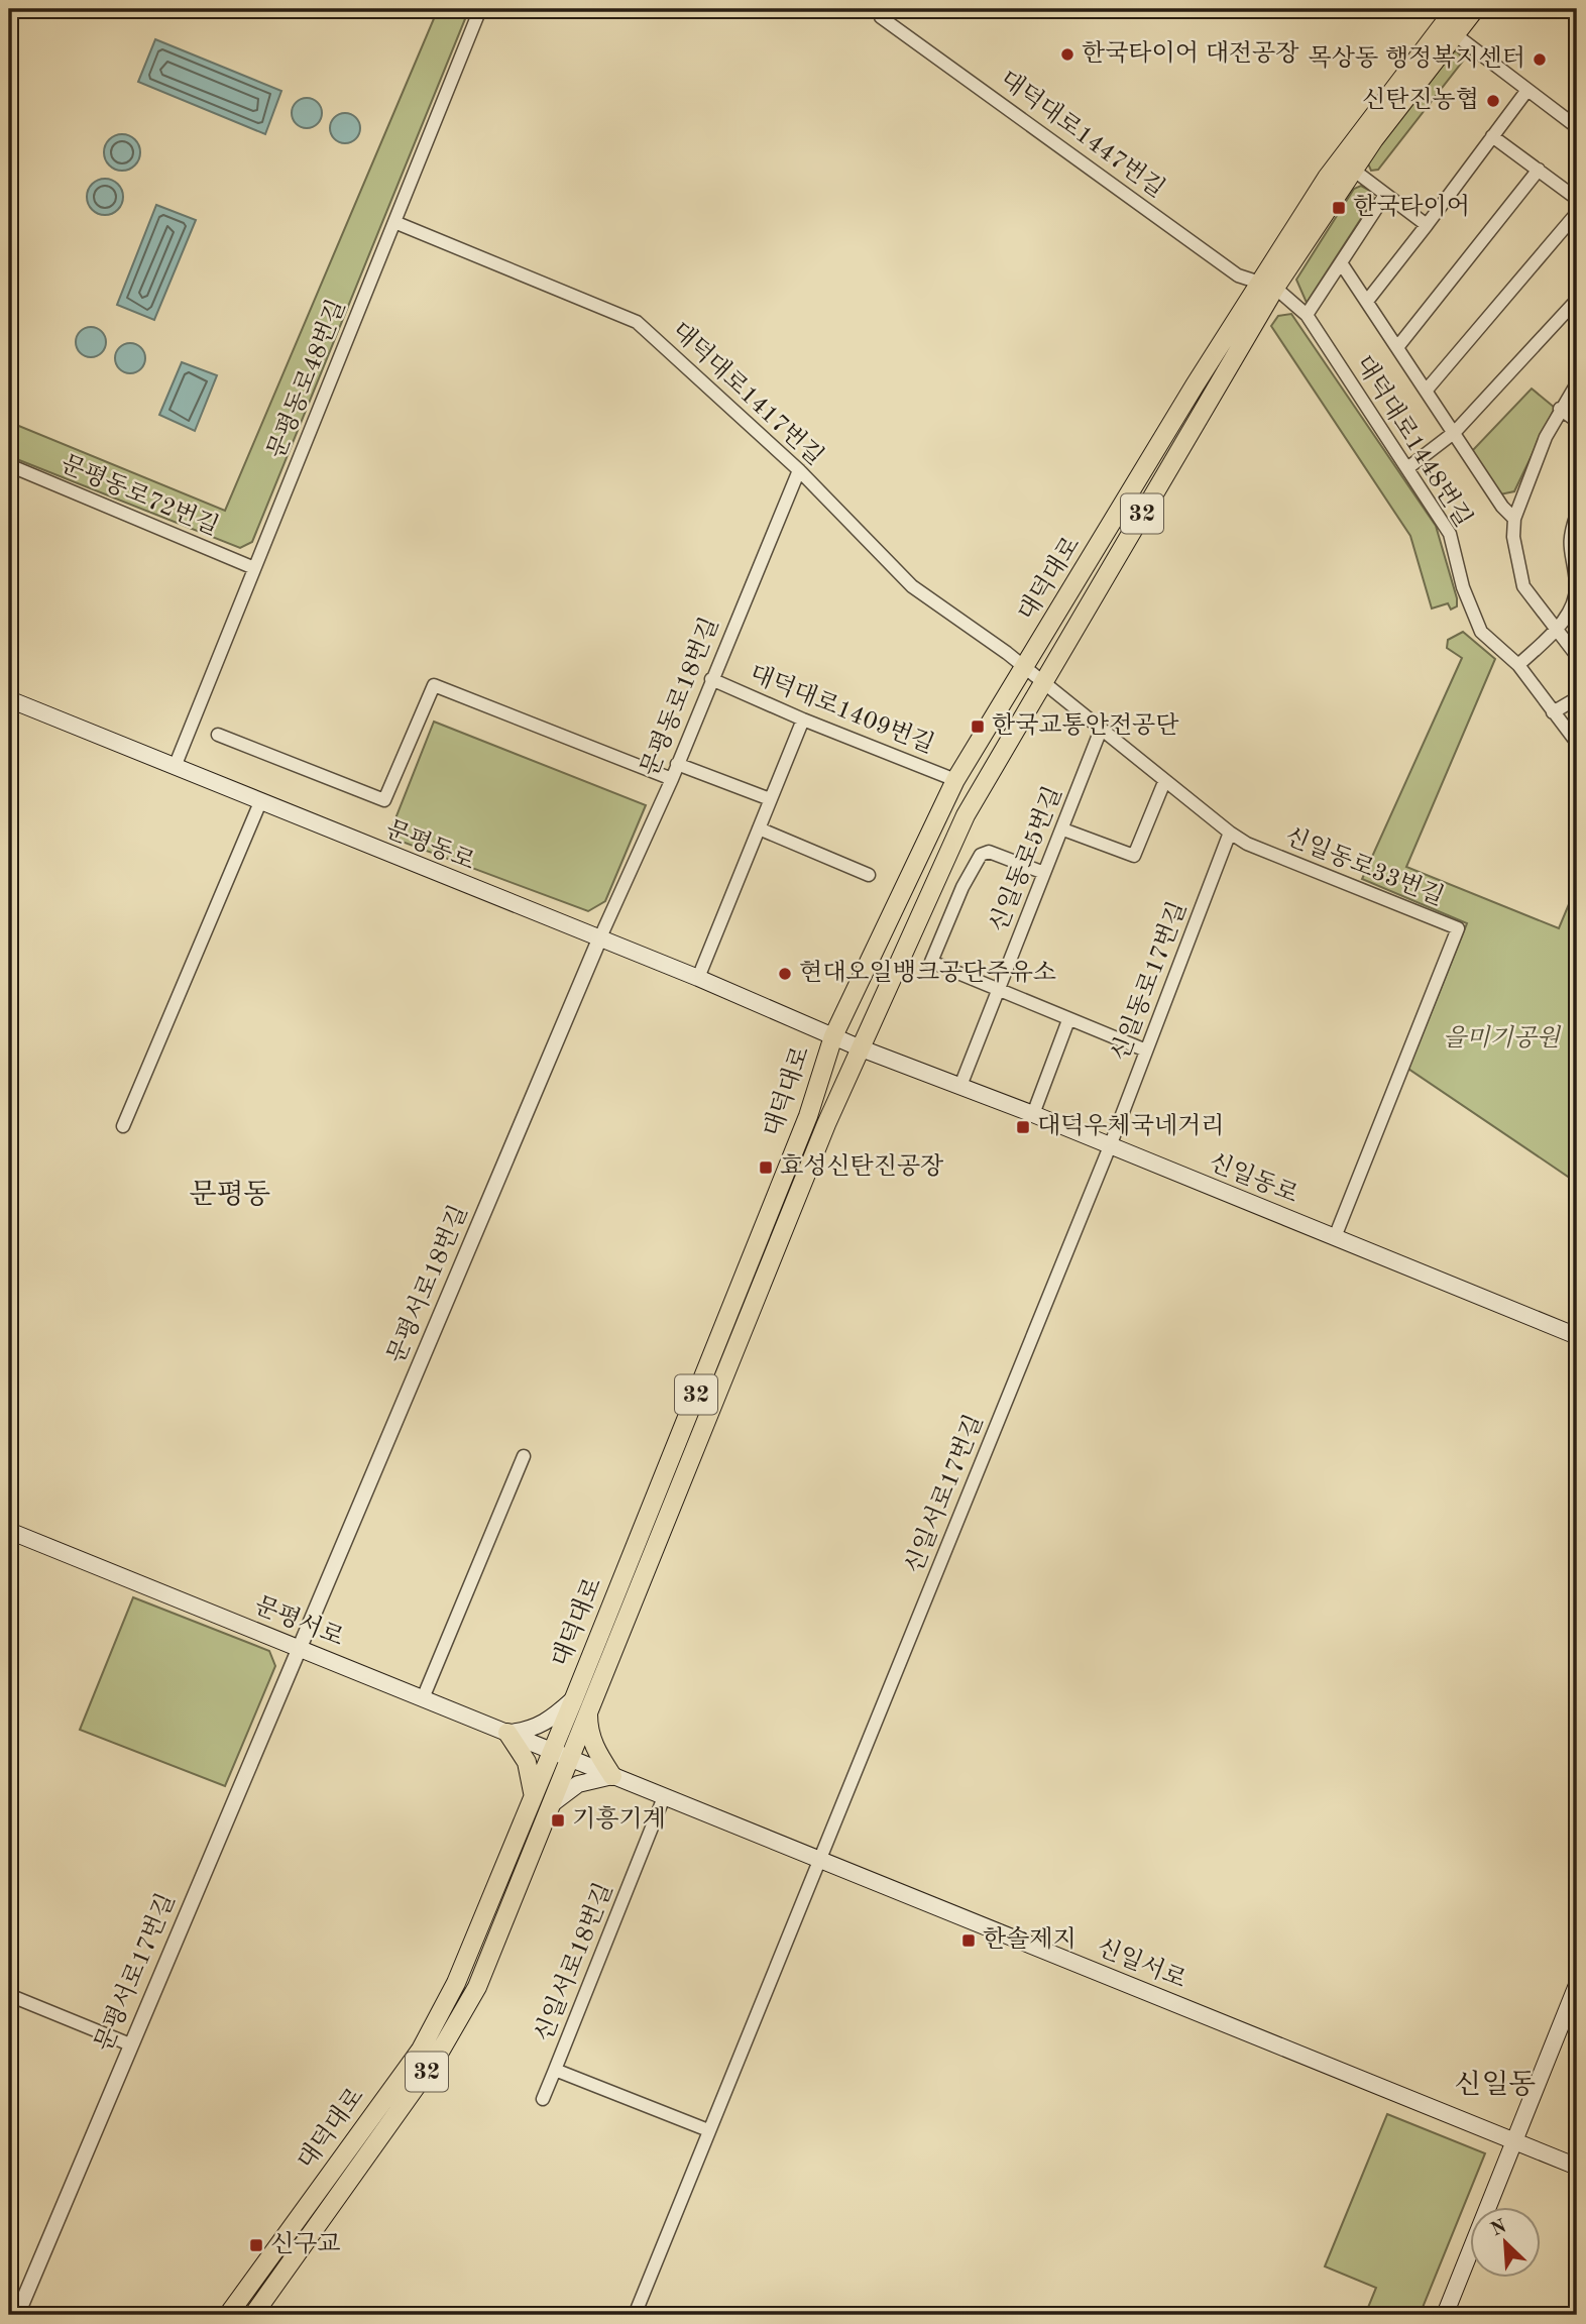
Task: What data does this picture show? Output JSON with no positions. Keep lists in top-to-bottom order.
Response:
{
  "streets": {
    "main road": [
      "32",
      "대덕대로",
      "문평동로",
      "신일동로",
      "문평서로",
      "신일서로"
    ],
    "street": [
      "대덕대로1447번길",
      "문평동로48번길",
      "대덕대로1417번길",
      "대덕대로1448번길",
      "문평동로72번길",
      "문평동로18번길",
      "대덕대로1409번길",
      "신일동로5번길",
      "신일동로33번길",
      "신일동로17번길",
      "문평서로18번길",
      "신일서로17번길",
      "신일서로18번길",
      "문평서로17번길"
    ]
  },
  "crossings": [
    ["대덕대로1447번길", "대덕대로1448번길"],
    ["대덕대로1447번길", "대덕대로"],
    ["문평동로48번길", "대덕대로1417번길"],
    ["문평동로48번길", "문평동로72번길"],
    ["문평동로48번길", "문평동로"],
    ["대덕대로1417번길", "대덕대로"],
    ["대덕대로1417번길", "문평동로18번길"],
    ["대덕대로1417번길", "신일동로33번길"],
    ["대덕대로1448번길", "대덕대로"],
    ["대덕대로", "대덕대로1409번길"],
    ["대덕대로", "문평동로"],
    ["대덕대로", "신일동로33번길"],
    ["대덕대로", "신일동로"],
    ["대덕대로", "문평서로"],
    ["대덕대로", "신일서로"],
    ["문평동로18번길", "대덕대로1409번길"],
    ["문평동로18번길", "문평동로"],
    ["문평동로18번길", "문평서로18번길"],
    ["문평동로", "신일동로"],
    ["문평동로", "문평서로18번길"],
    ["신일동로5번길", "신일동로33번길"],
    ["신일동로5번길", "신일동로"],
    ["신일동로33번길", "신일동로17번길"],
    ["신일동로33번길", "신일동로"],
    ["신일동로17번길", "신일동로"],
    ["신일동로17번길", "신일서로17번길"],
    ["신일동로", "신일서로17번길"],
    ["문평서로18번길", "문평서로"],
    ["문평서로18번길", "문평서로17번길"],
    ["신일서로17번길", "신일서로"],
    ["문평서로", "신일서로"],
    ["문평서로", "문평서로17번길"],
    ["신일서로18번길", "신일서로"]
  ],
  "districts": ["문평동", "신일동"],
  "parks": ["을미기공원"],
  "places": {
    "other": [
      "한국타이어 대전공장",
      "목상동 행정복지센터",
      "신탄진농협",
      "현대오일뱅크공단주유소"
    ],
    "transit": [
      "한국타이어",
      "한국교통안전공단",
      "대덕우체국네거리",
      "효성신탄진공장",
      "기흥기계",
      "한솔제지",
      "신구교"
    ]
  },
  "north": "top left"
}
